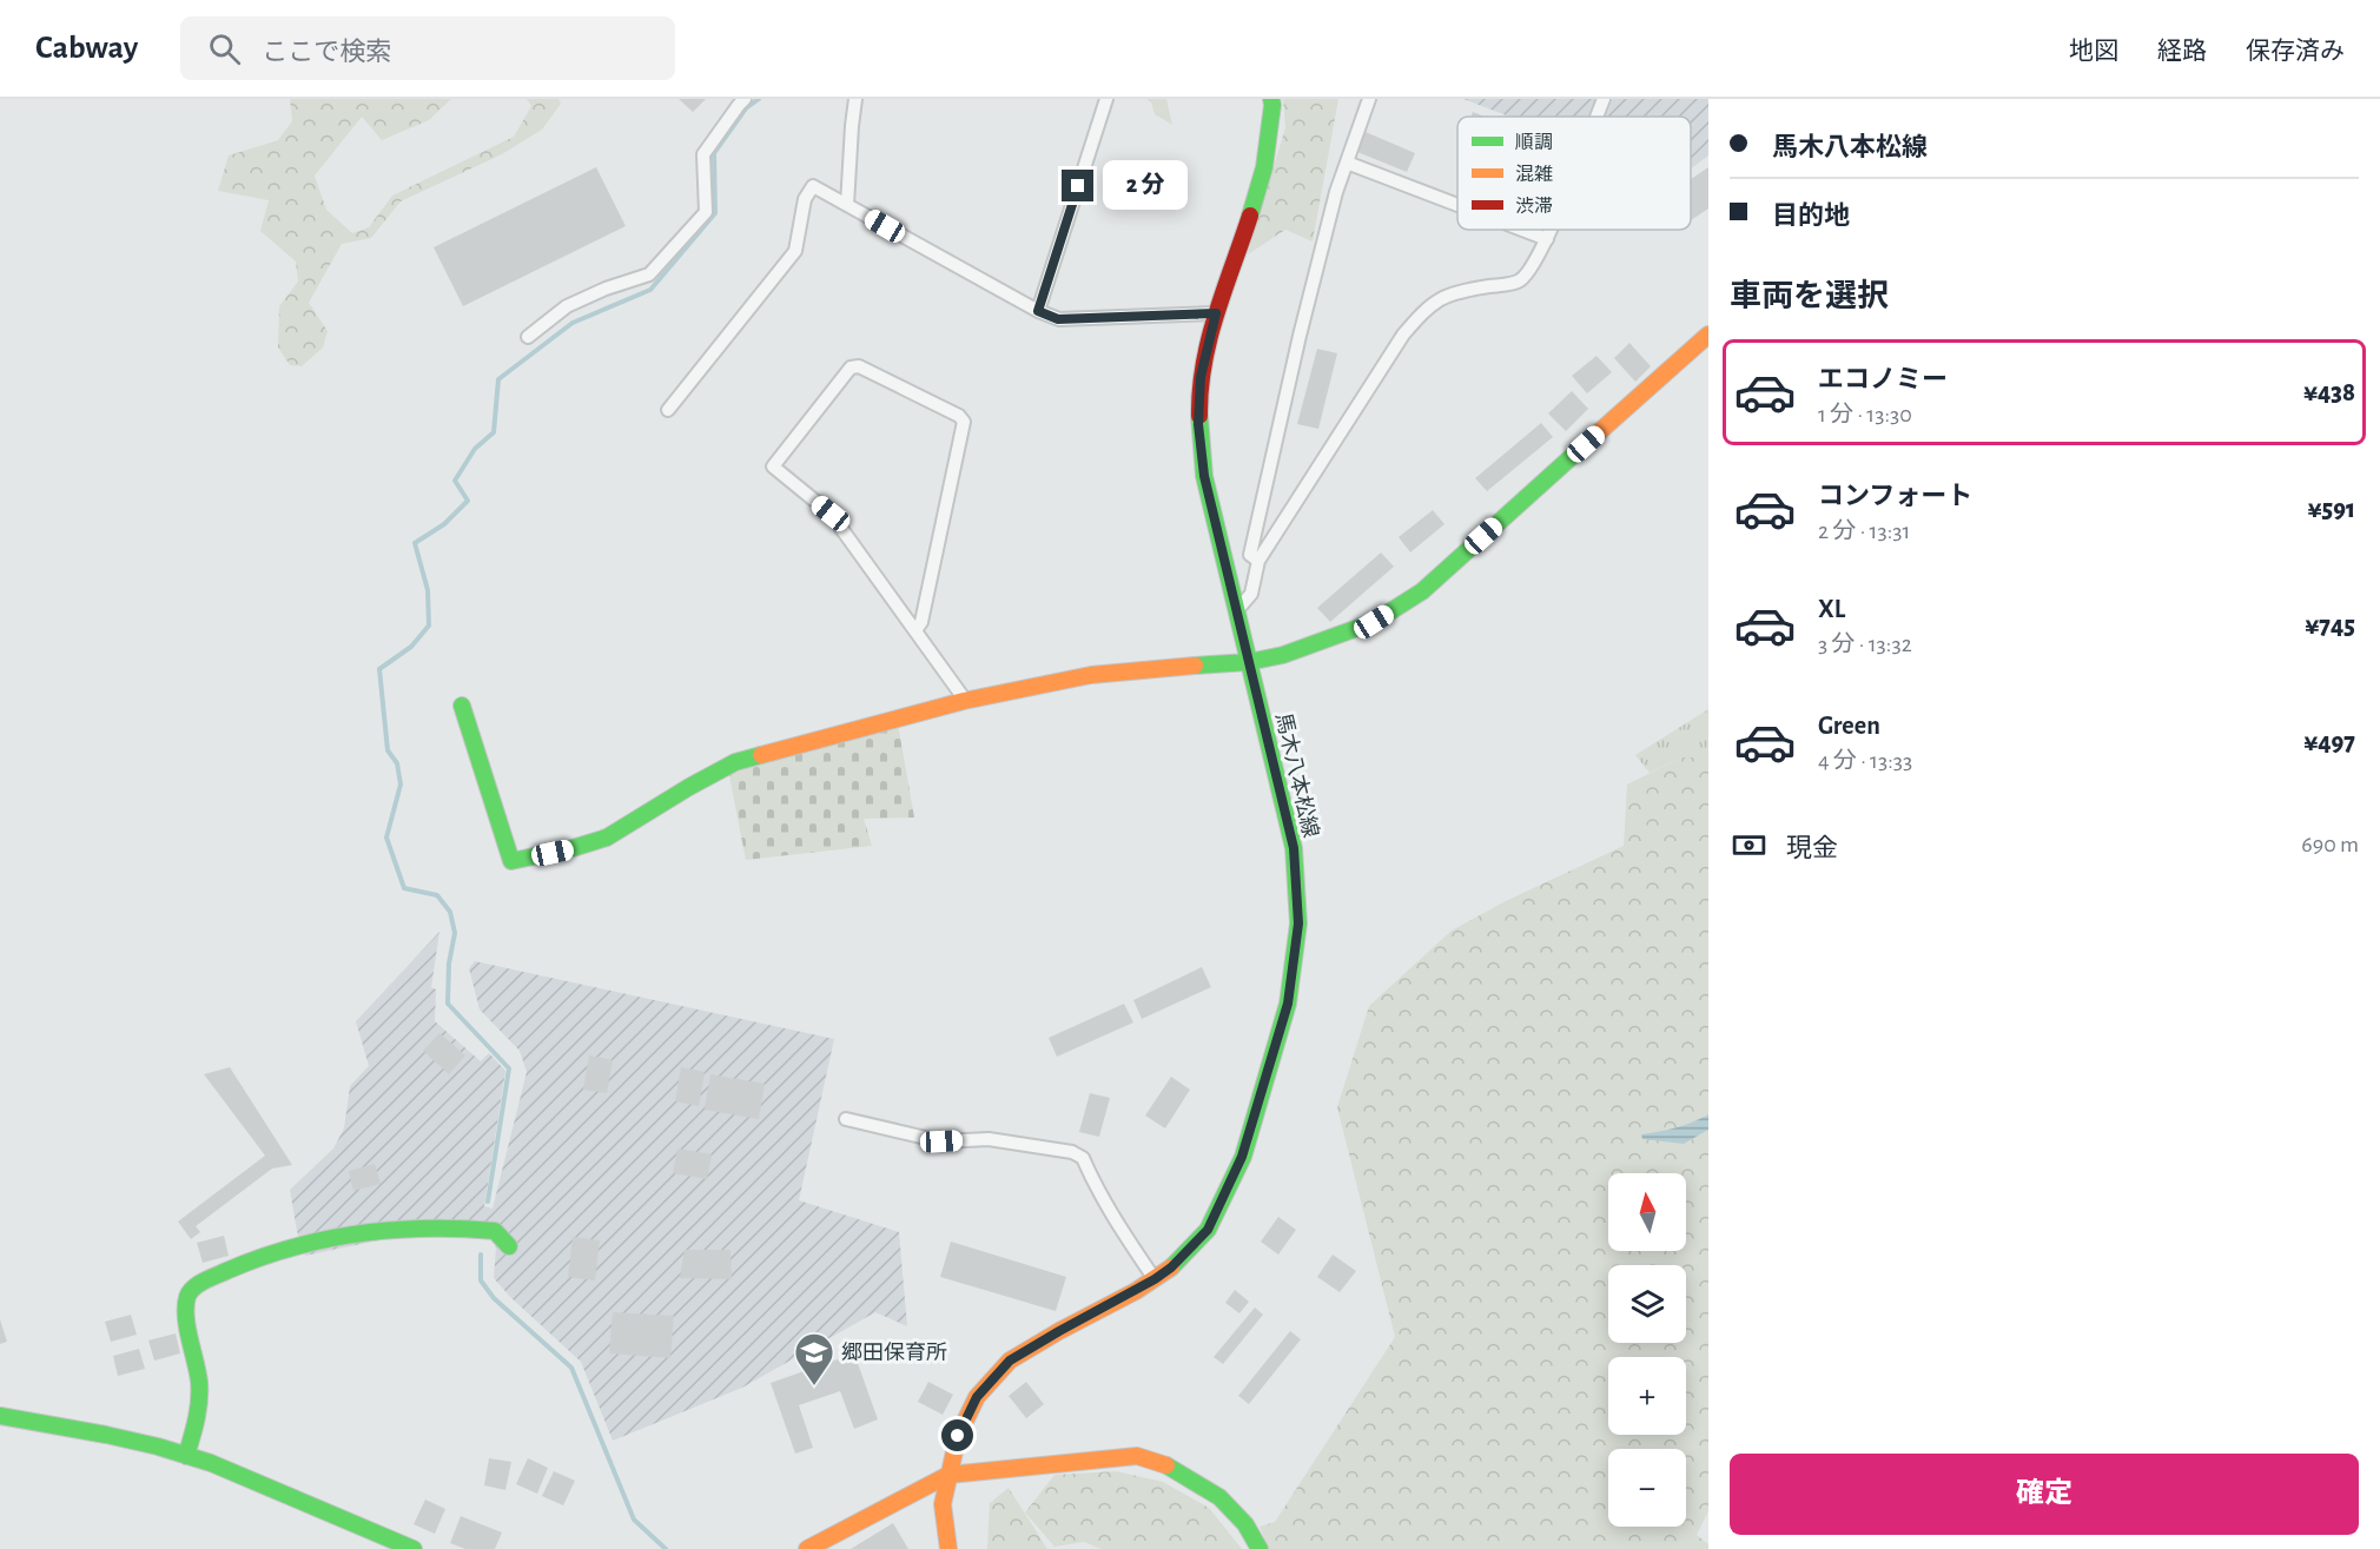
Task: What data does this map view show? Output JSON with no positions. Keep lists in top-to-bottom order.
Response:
{
  "streets": {
    "street": ["馬木八本松線"]
  },
  "places": {
    "school or university": ["郷田保育所"]
  },
  "legend": ["順調", "混雑", "渋滞"],
  "north": "top",
  "page": {
    "header": "Cabway",
    "search": "ここで検索",
    "nav": ["地図", "経路", "保存済み"],
    "banner": ["馬木八本松線", "目的地"],
    "bubble": "2 分",
    "heading": "車両を選択",
    "list": [
      {
        "name": "エコノミー",
        "note": "1 分 · 13:30",
        "value": "¥438"
      },
      {
        "name": "コンフォート",
        "note": "2 分 · 13:31",
        "value": "¥591"
      },
      {
        "name": "XL",
        "note": "3 分 · 13:32",
        "value": "¥745"
      },
      {
        "name": "Green",
        "note": "4 分 · 13:33",
        "value": "¥497"
      }
    ],
    "pay": ["現金", "690 m"],
    "map_buttons": ["+", "−"],
    "buttons": "確定"
  }
}
